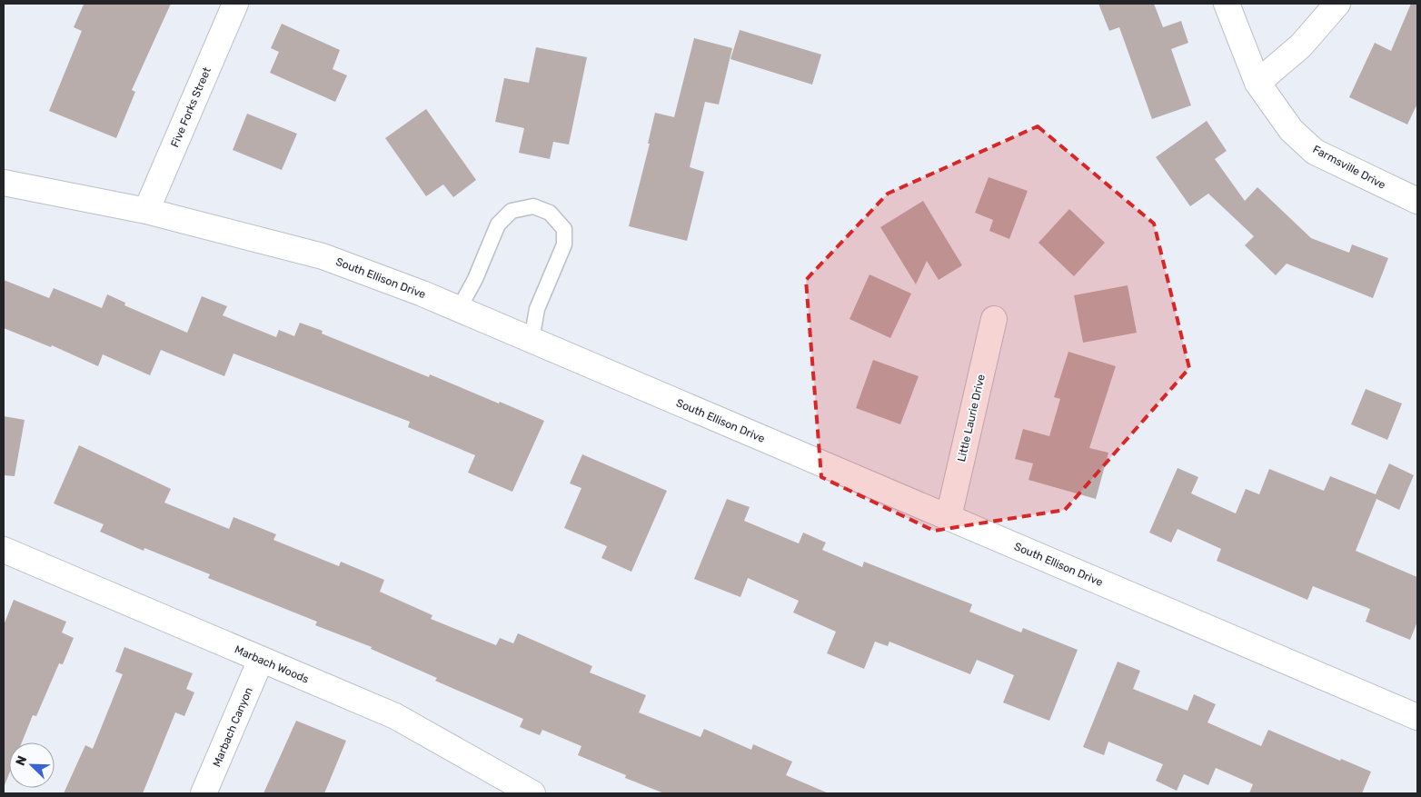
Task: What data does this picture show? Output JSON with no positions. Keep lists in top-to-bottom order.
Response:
{
  "streets": {
    "street": [
      "Five Forks Street",
      "Farmsville Drive",
      "South Ellison Drive",
      "Little Laurie Drive",
      "Marbach Woods",
      "Marbach Canyon"
    ]
  },
  "crossings": [
    ["Five Forks Street", "South Ellison Drive"],
    ["South Ellison Drive", "Little Laurie Drive"],
    ["Marbach Woods", "Marbach Canyon"]
  ],
  "north": "top left"
}
